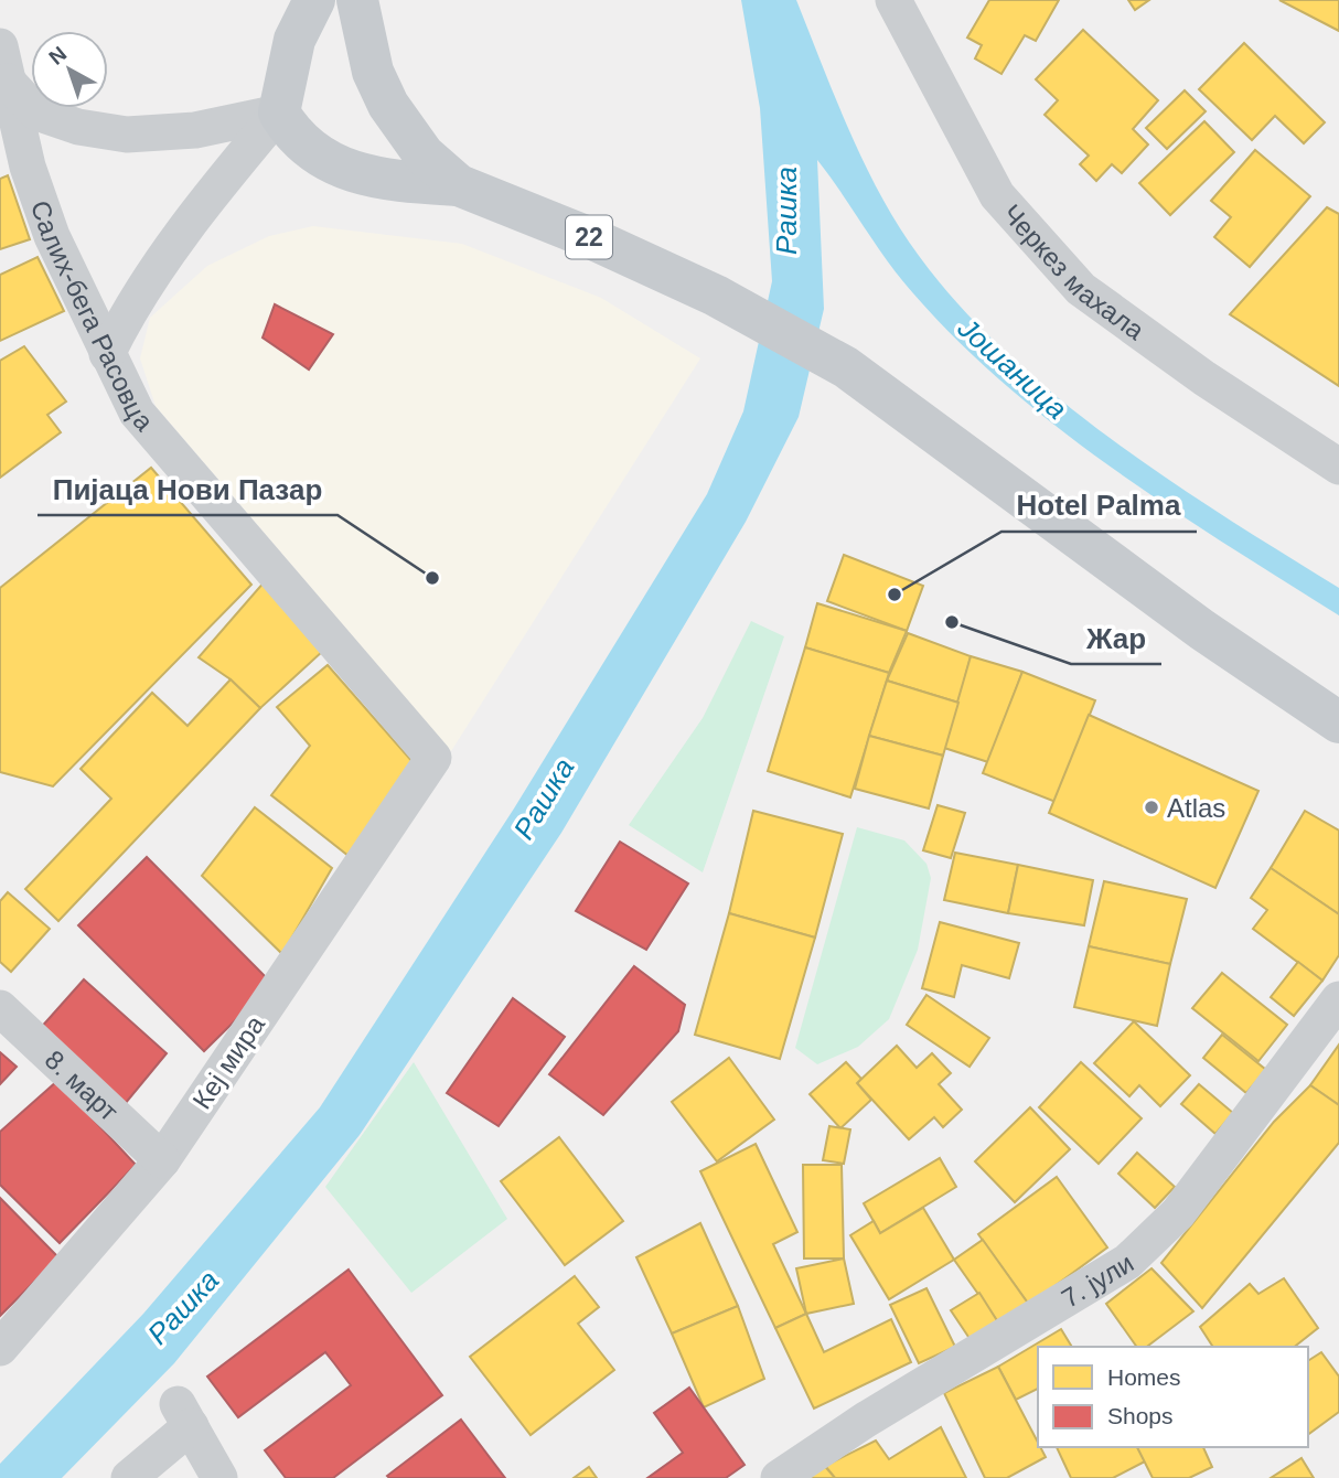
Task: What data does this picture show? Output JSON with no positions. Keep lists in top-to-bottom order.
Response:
{
  "streets": {
    "main road": ["22"],
    "street": [
      "Черкез махала",
      "Салих-бега Расовца",
      "Кеј мира",
      "8. март",
      "7. јули"
    ]
  },
  "crossings": [
    ["Салих-бега Расовца", "Кеј мира"],
    ["Кеј мира", "8. март"]
  ],
  "water": ["Рашка", "Јошаница"],
  "places": [
    "Пијаца Нови Пазар",
    "Hotel Palma",
    "Жар",
    "Atlas"
  ],
  "legend": ["Homes", "Shops"],
  "north": "top left"
}
